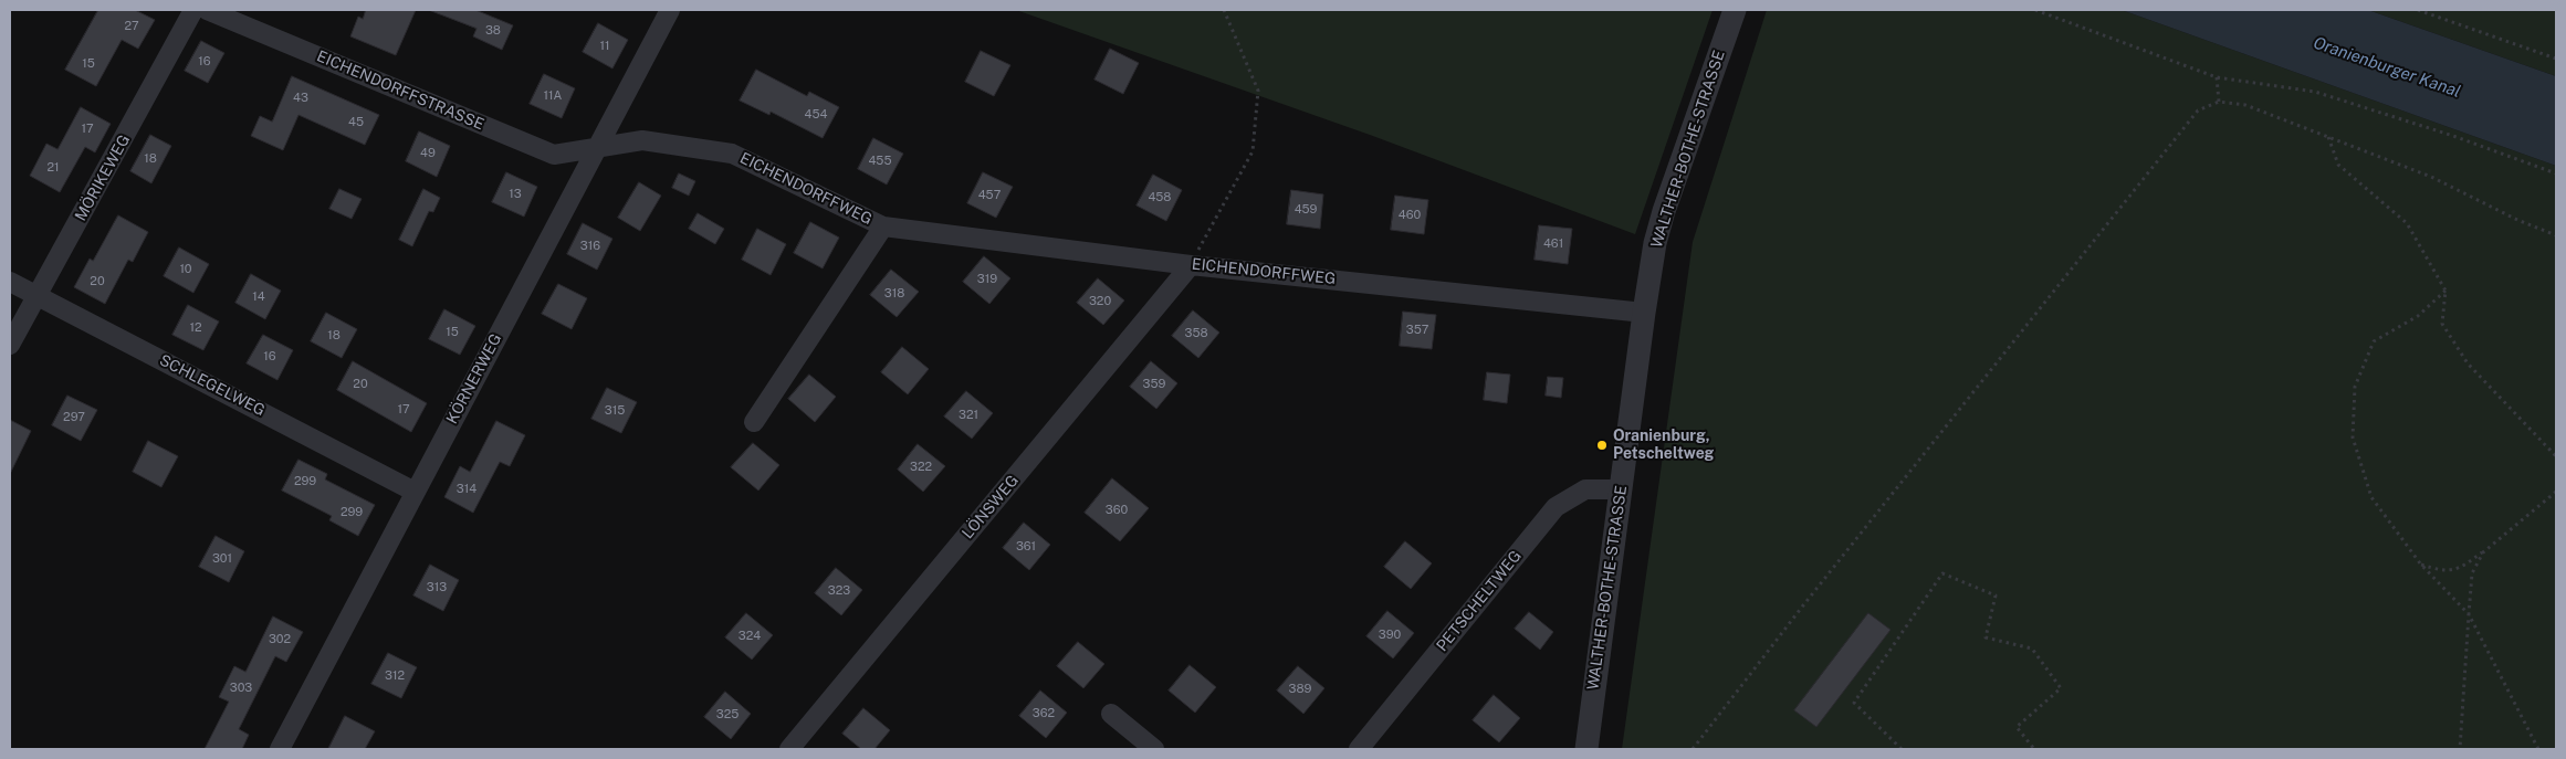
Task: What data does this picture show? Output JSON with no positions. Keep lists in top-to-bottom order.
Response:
{
  "streets": {
    "street": [
      "EICHENDORFFSTRASSE",
      "WALTHER-BOTHE-STRASSE",
      "MÖRIKEWEG",
      "EICHENDORFFWEG",
      "KÖRNERWEG",
      "SCHLEGELWEG",
      "LÖNSWEG",
      "PETSCHELTWEG"
    ]
  },
  "crossings": [
    ["EICHENDORFFSTRASSE", "EICHENDORFFWEG"],
    ["EICHENDORFFSTRASSE", "KÖRNERWEG"],
    ["WALTHER-BOTHE-STRASSE", "EICHENDORFFWEG"],
    ["WALTHER-BOTHE-STRASSE", "PETSCHELTWEG"],
    ["MÖRIKEWEG", "SCHLEGELWEG"],
    ["EICHENDORFFWEG", "KÖRNERWEG"],
    ["EICHENDORFFWEG", "LÖNSWEG"],
    ["KÖRNERWEG", "SCHLEGELWEG"]
  ],
  "water": ["Oranienburger Kanal"],
  "places": ["Oranienburg, Petscheltweg"],
  "house_numbers": [
    "27",
    "38",
    "11",
    "16",
    "15",
    "11A",
    "43",
    "454",
    "45",
    "17",
    "49",
    "18",
    "455",
    "21",
    "13",
    "457",
    "458",
    "459",
    "460",
    "461",
    "316",
    "10",
    "319",
    "20",
    "318",
    "14",
    "320",
    "12",
    "357",
    "15",
    "358",
    "18",
    "16",
    "20",
    "359",
    "17",
    "315",
    "321",
    "297",
    "322",
    "299",
    "314",
    "360",
    "299",
    "361",
    "301",
    "313",
    "323",
    "390",
    "324",
    "302",
    "312",
    "303",
    "389",
    "362",
    "325"
  ]
}
